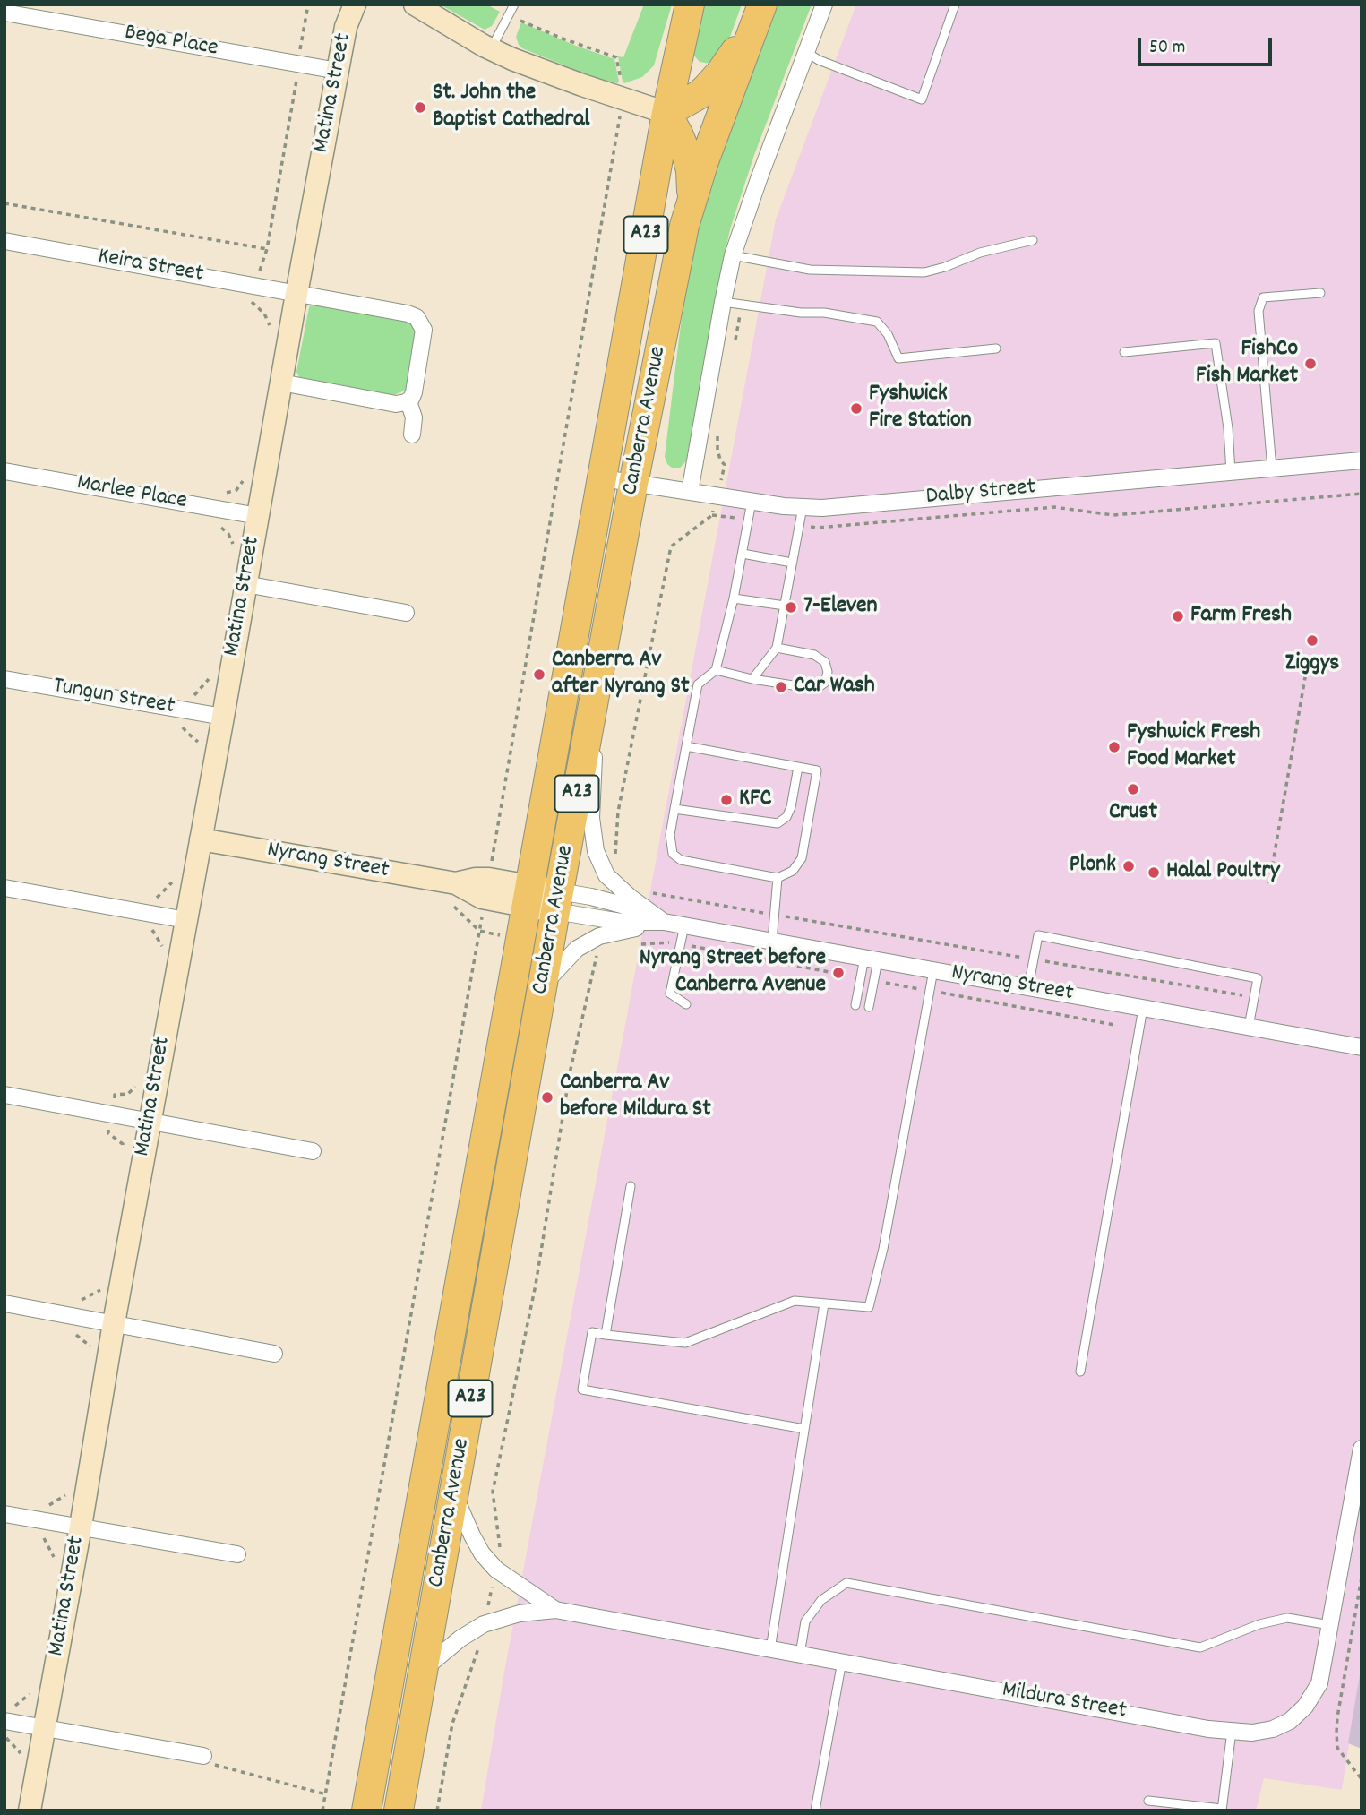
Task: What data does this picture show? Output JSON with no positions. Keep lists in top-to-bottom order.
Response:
{
  "streets": {
    "highway": ["A23", "Canberra Avenue"],
    "street": [
      "Bega Place",
      "Matina Street",
      "Keira Street",
      "Marlee Place",
      "Dalby Street",
      "Tungun Street",
      "Nyrang Street",
      "Mildura Street"
    ]
  },
  "crossings": [
    ["Bega Place", "Matina Street"],
    ["Matina Street", "Keira Street"],
    ["Matina Street", "Marlee Place"],
    ["Matina Street", "Tungun Street"],
    ["Matina Street", "Nyrang Street"],
    ["Canberra Avenue", "Dalby Street"],
    ["Canberra Avenue", "Nyrang Street"],
    ["Canberra Avenue", "Mildura Street"]
  ],
  "places": [
    "St. John the Baptist Cathedral",
    "FishCo Fish Market",
    "Fyshwick Fire Station",
    "7-Eleven",
    "Farm Fresh",
    "Ziggys",
    "Canberra Av after Nyrang St",
    "Car Wash",
    "Fyshwick Fresh Food Market",
    "Crust",
    "KFC",
    "Plonk",
    "Halal Poultry",
    "Nyrang Street before Canberra Avenue",
    "Canberra Av before Mildura St"
  ],
  "scale_bar": "50 m"
}
